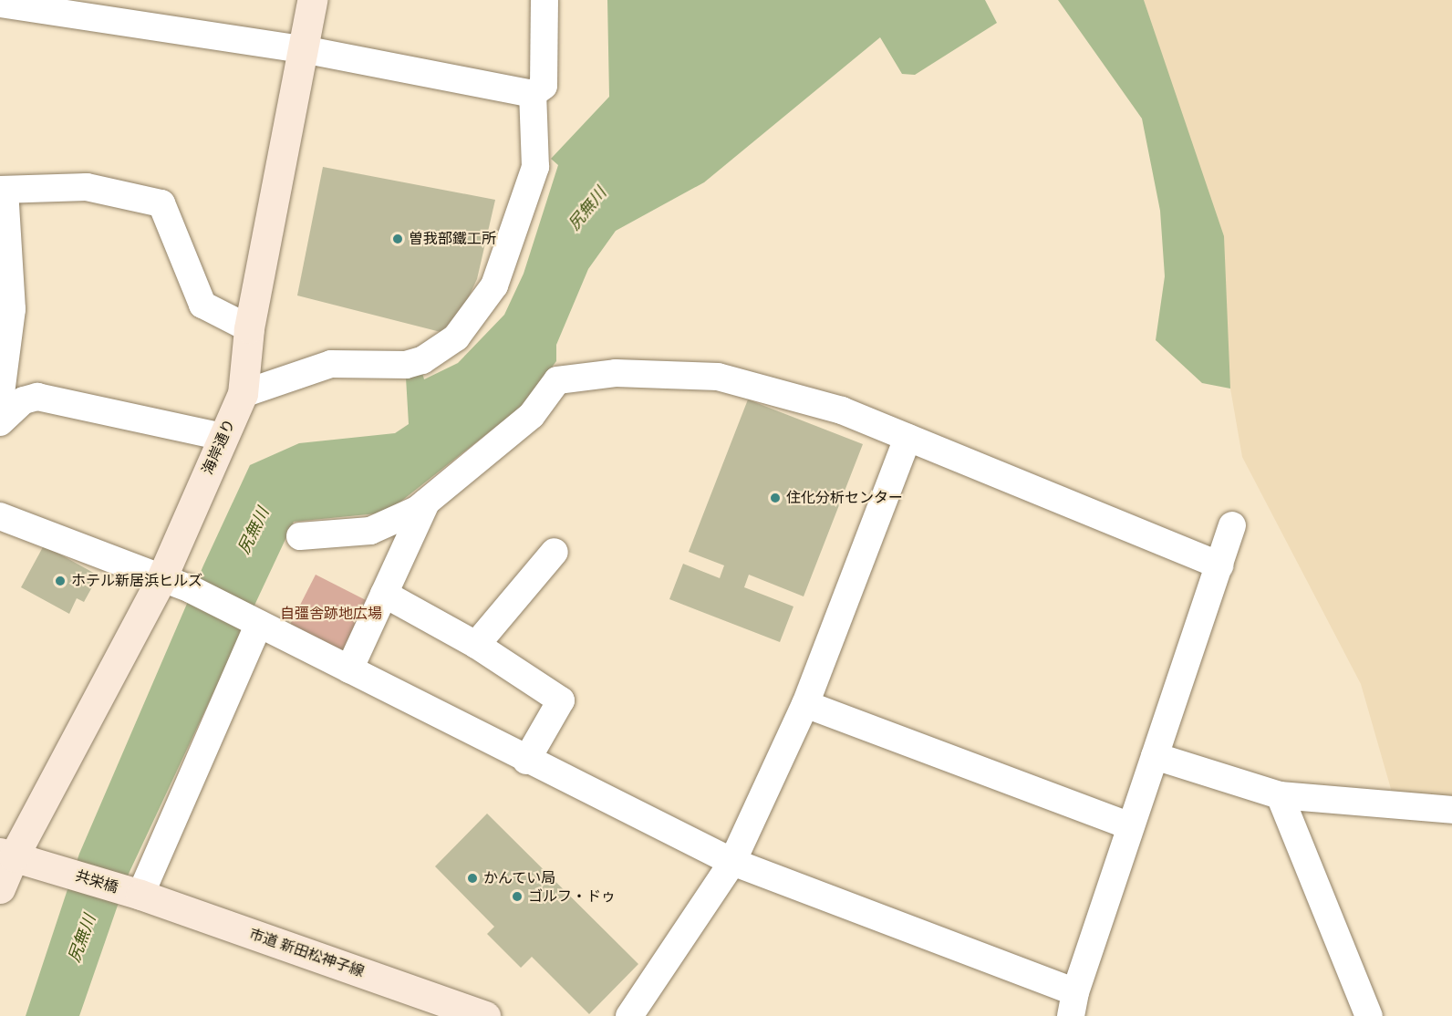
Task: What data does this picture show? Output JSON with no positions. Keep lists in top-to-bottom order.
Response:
{
  "streets": {
    "street": ["海岸通り", "共栄橋", "市道 新田松神子線"]
  },
  "crossings": [
    ["海岸通り", "共栄橋"],
    ["共栄橋", "市道 新田松神子線"]
  ],
  "water": ["尻無川"],
  "parks": ["自彊舎跡地広場"],
  "places": [
    "曽我部鐵工所",
    "住化分析センター",
    "ホテル新居浜ヒルズ",
    "かんてい局",
    "ゴルフ・ドゥ"
  ]
}
